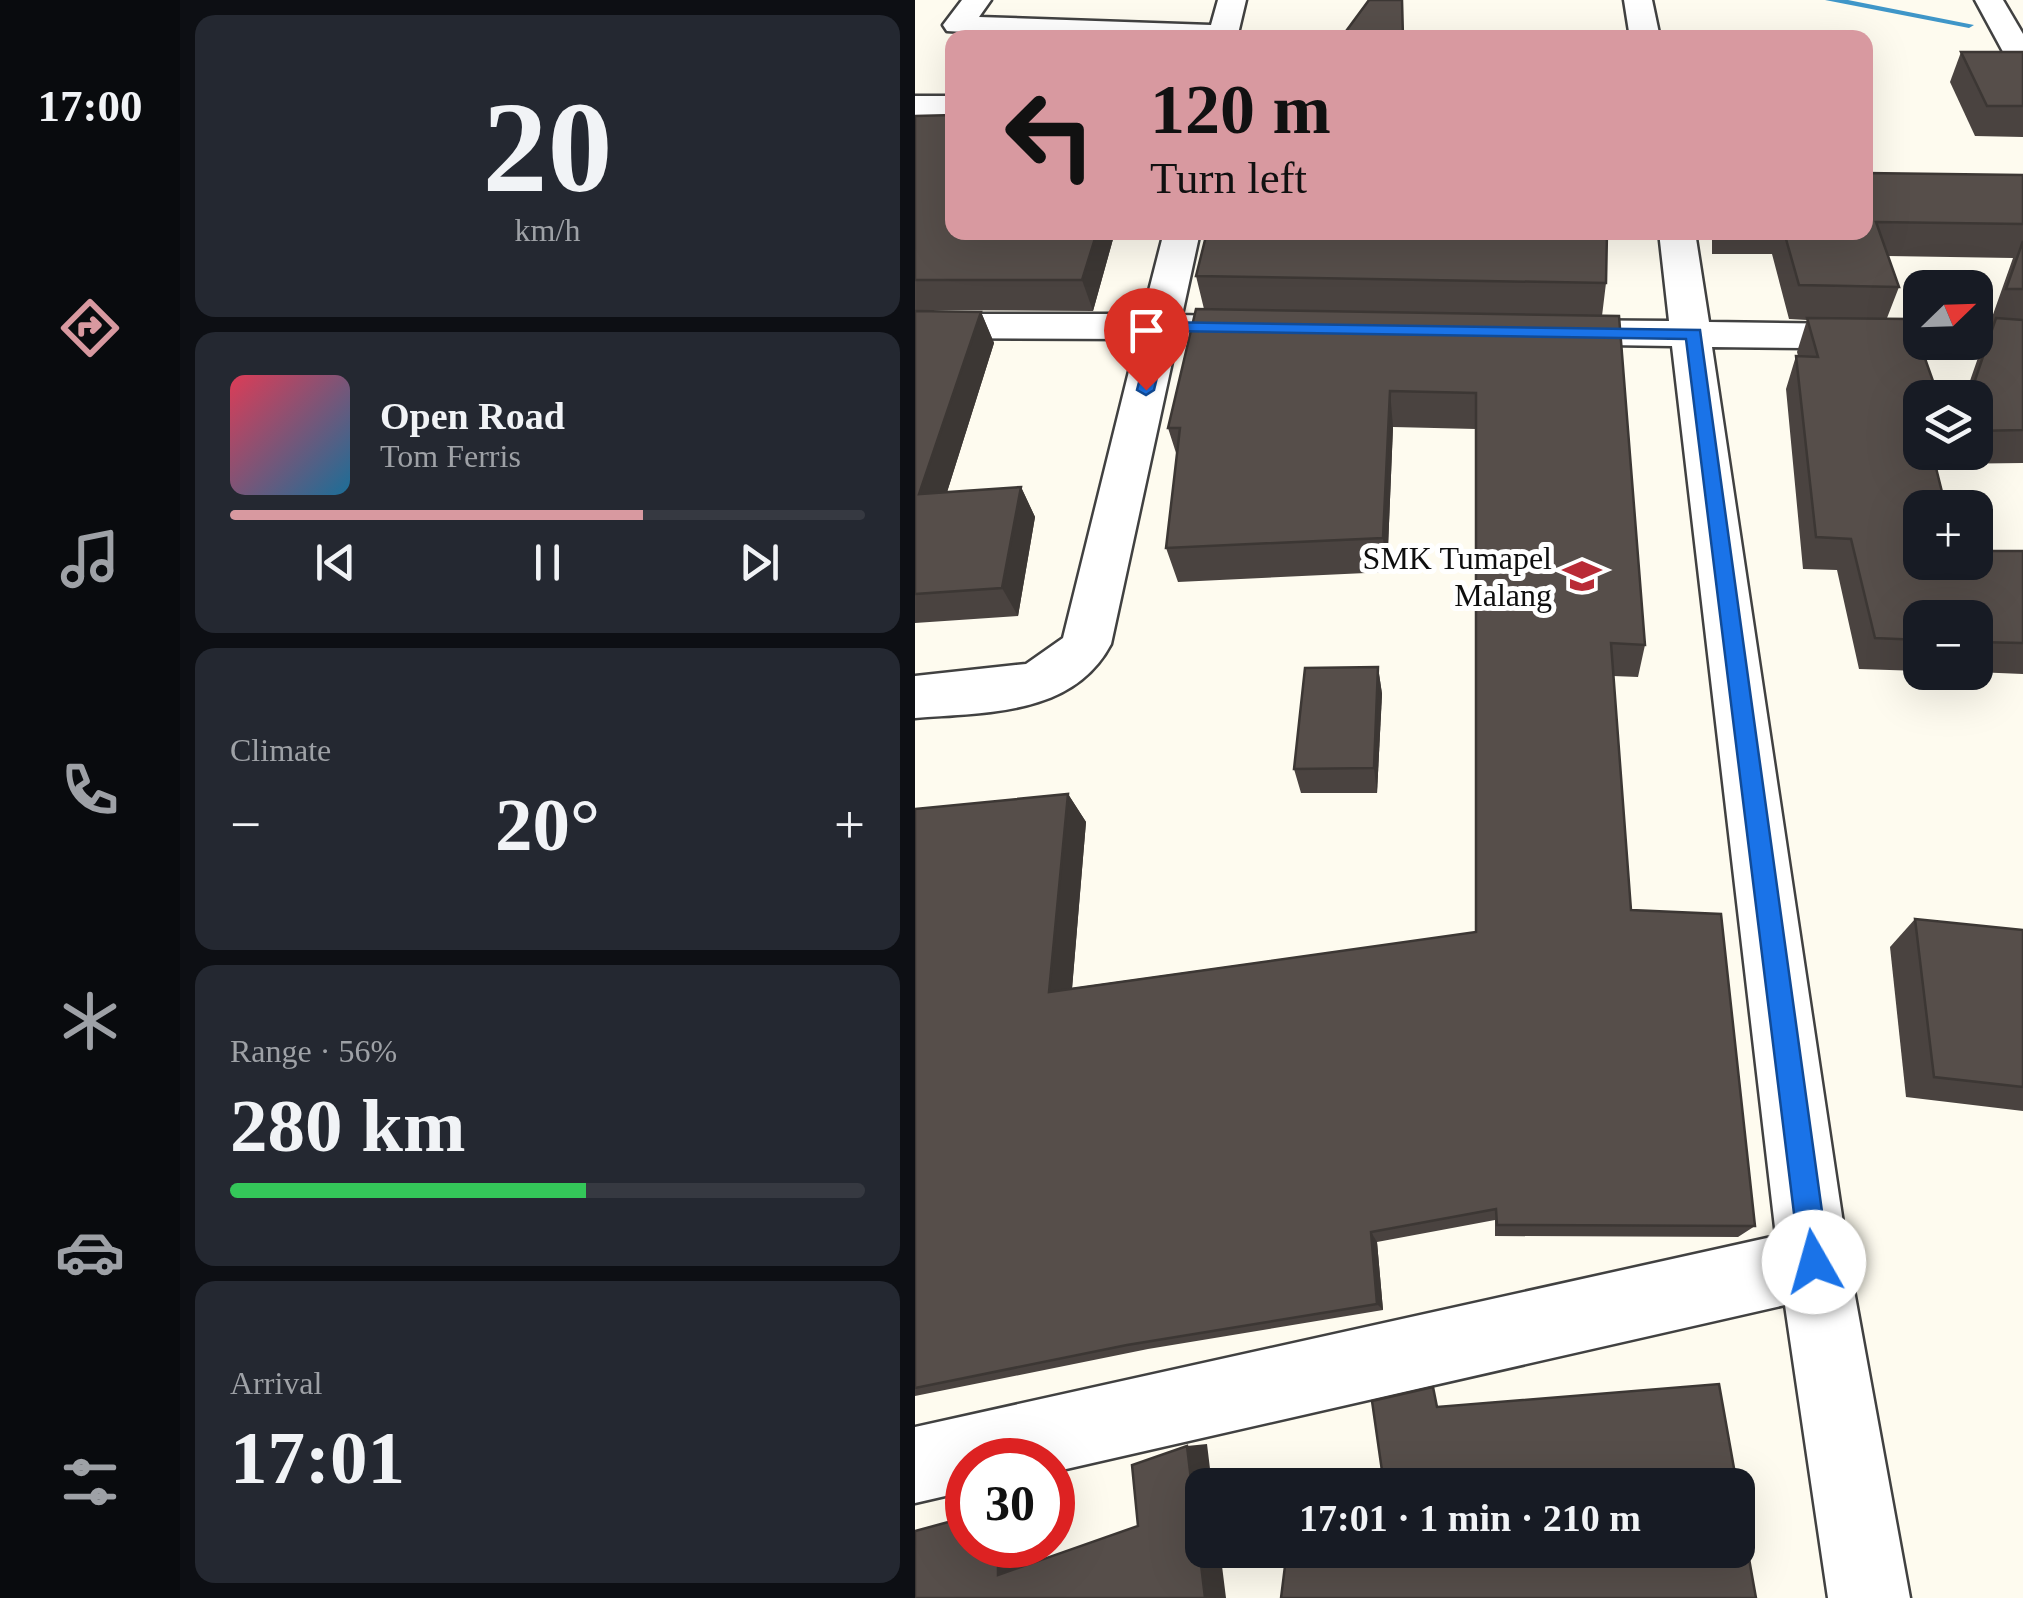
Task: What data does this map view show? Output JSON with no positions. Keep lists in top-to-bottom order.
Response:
{
  "places": {
    "school or university": ["SMK Tumapel Malang"]
  },
  "north": "top right",
  "page": {
    "tabs": "17:00",
    "tile": [
      ["20", "km/h"],
      "Climate",
      ["Range · 56%", "280 km"],
      ["Arrival", "17:01"]
    ],
    "turn": ["120 m", "Turn left"],
    "map_buttons": ["+", "−"],
    "song": ["Open Road", "Tom Ferris"],
    "heat": ["−", "20°", "+"],
    "limit": "30",
    "trip": "17:01 · 1 min · 210 m"
  }
}
